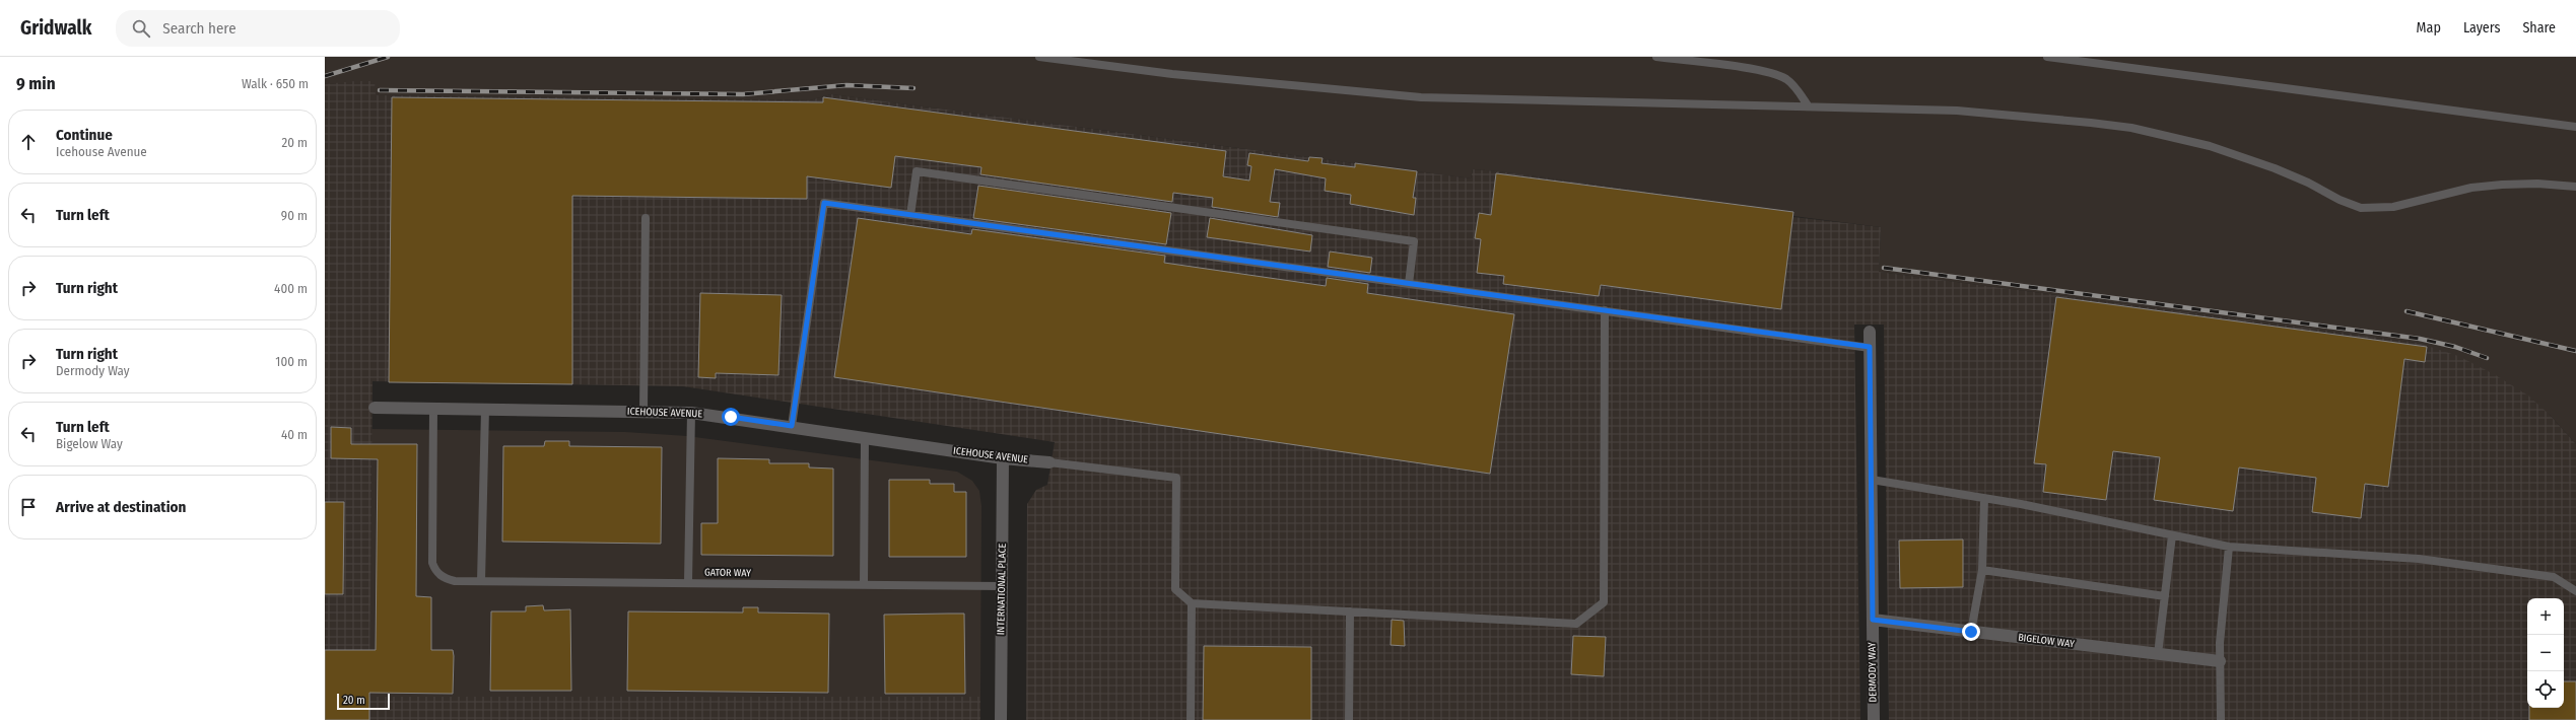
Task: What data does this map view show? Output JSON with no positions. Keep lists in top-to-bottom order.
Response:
{
  "streets": {
    "street": [
      "ICEHOUSE AVENUE",
      "INTERNATIONAL PLACE",
      "BIGELOW WAY",
      "DERMODY WAY"
    ],
    "lane": ["GATOR WAY"]
  },
  "crossings": [
    ["ICEHOUSE AVENUE", "GATOR WAY"],
    ["ICEHOUSE AVENUE", "INTERNATIONAL PLACE"],
    ["GATOR WAY", "INTERNATIONAL PLACE"],
    ["BIGELOW WAY", "DERMODY WAY"]
  ],
  "scale_bar": "20 m",
  "page": {
    "header": "Gridwalk",
    "search": "Search here",
    "nav": ["Map", "Layers", "Share"],
    "heading": ["9 min", "Walk · 650 m"],
    "list": [
      ["Continue", "Icehouse Avenue", "20 m"],
      ["Turn left", "90 m"],
      ["Turn right", "400 m"],
      ["Turn right", "Dermody Way", "100 m"],
      ["Turn left", "Bigelow Way", "40 m"],
      "Arrive at destination"
    ],
    "map_buttons": ["+", "−"],
    "scale": "20 m"
  }
}
